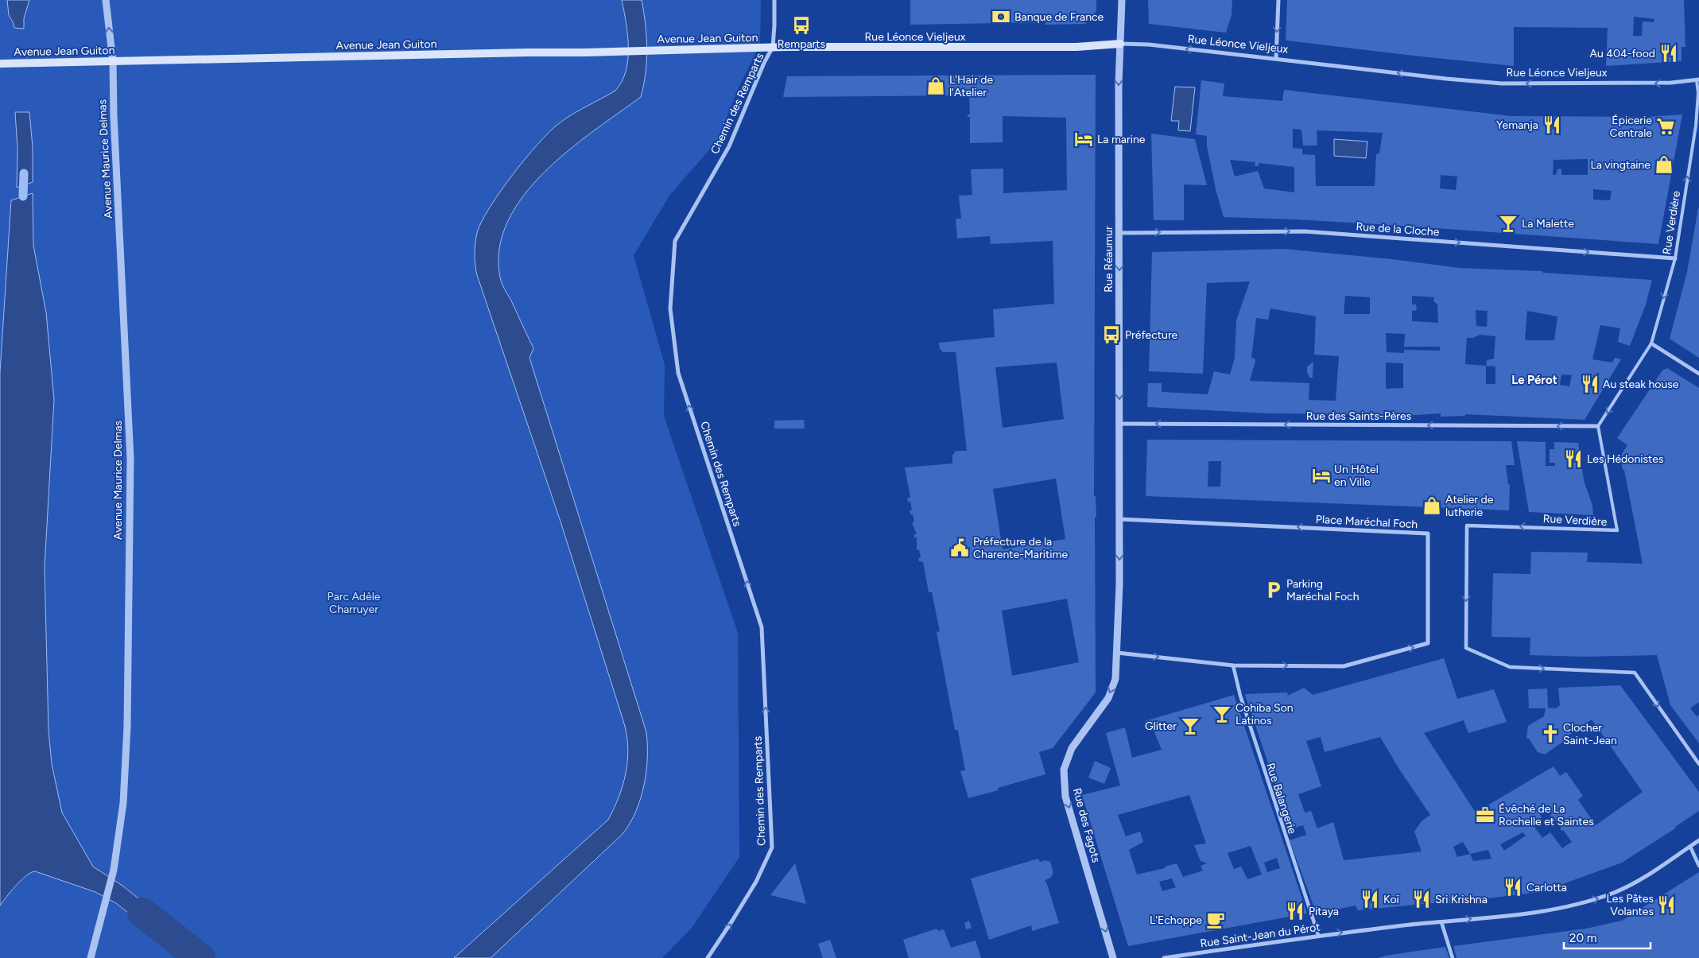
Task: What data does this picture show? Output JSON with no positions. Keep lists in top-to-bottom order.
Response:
{
  "streets": {
    "main road": ["Rue Léonce Vieljeux", "Avenue Jean Guiton"],
    "street": [
      "Chemin des Remparts",
      "Avenue Maurice Delmas",
      "Rue Verdière",
      "Rue de la Cloche",
      "Rue Réaumur",
      "Rue des Saints-Pères",
      "Place Maréchal Foch",
      "Rue Balangerie",
      "Rue des Fagots",
      "Rue Saint-Jean du Pérot"
    ]
  },
  "crossings": [
    ["Rue Léonce Vieljeux", "Avenue Jean Guiton"],
    ["Rue Léonce Vieljeux", "Chemin des Remparts"],
    ["Rue Léonce Vieljeux", "Rue Verdière"],
    ["Rue Léonce Vieljeux", "Rue Réaumur"],
    ["Avenue Jean Guiton", "Chemin des Remparts"],
    ["Avenue Jean Guiton", "Avenue Maurice Delmas"],
    ["Rue Verdière", "Rue de la Cloche"],
    ["Rue Verdière", "Rue des Saints-Pères"],
    ["Rue de la Cloche", "Rue Réaumur"],
    ["Rue Réaumur", "Rue des Saints-Pères"],
    ["Rue Réaumur", "Place Maréchal Foch"],
    ["Rue Réaumur", "Rue des Fagots"],
    ["Place Maréchal Foch", "Rue Balangerie"],
    ["Place Maréchal Foch", "Rue des Fagots"],
    ["Rue Balangerie", "Rue Saint-Jean du Pérot"]
  ],
  "one_way": [
    "Rue Léonce Vieljeux",
    "Chemin des Remparts",
    "Rue de la Cloche",
    "Rue Réaumur",
    "Rue des Saints-Pères",
    "Rue des Fagots",
    "Rue Saint-Jean du Pérot"
  ],
  "districts": ["Le Pérot"],
  "parks": ["Parc Adèle Charruyer"],
  "places": {
    "bank": ["Banque de France"],
    "bus stop": ["Remparts", "Préfecture"],
    "restaurant": [
      "Au 404-food",
      "Yemanja",
      "Au steak house",
      "Les Hédonistes",
      "Carlotta",
      "Koï",
      "Sri Krishna",
      "Les Pâtes Volantes",
      "Pitaya"
    ],
    "shop": ["L'Hair de l'Atelier", "La vingtaine", "Atelier de lutherie"],
    "supermarket": ["Épicerie Centrale"],
    "hotel": ["La marine", "Un Hôtel en Ville"],
    "bar": ["La Malette", "Cohiba Son Latinos", "Glitter"],
    "public building": ["Préfecture de la Charente-Maritime"],
    "parking": ["Parking Maréchal Foch"],
    "church": ["Clocher Saint-Jean"],
    "office": ["Évêché de La Rochelle et Saintes"],
    "cafe": ["L'Echoppe"]
  },
  "scale_bar": "20 m"
}
